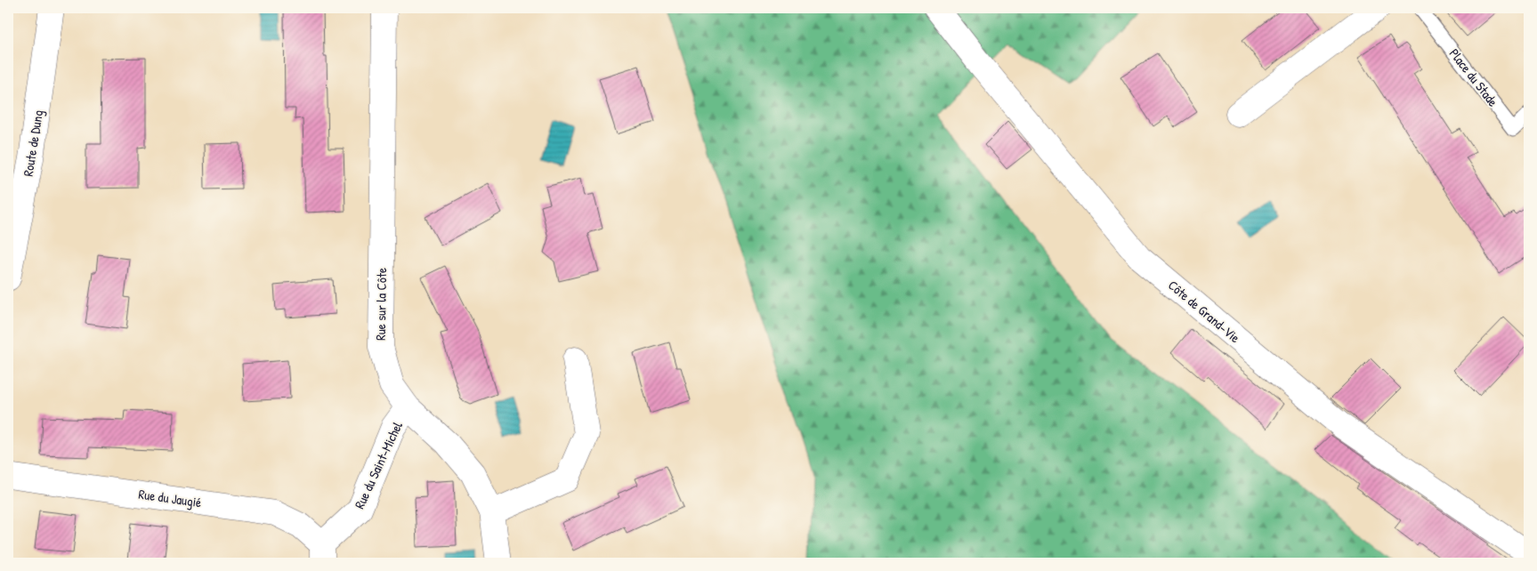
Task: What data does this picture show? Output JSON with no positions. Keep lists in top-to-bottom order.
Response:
{
  "streets": {
    "street": [
      "Route de Dung",
      "Rue sur la Côte",
      "Côte de Grand-Vie",
      "Rue du Saint-Michel",
      "Rue du Jaugié"
    ],
    "lane": ["Place du Stade"]
  },
  "crossings": [
    ["Rue sur la Côte", "Rue du Saint-Michel"],
    ["Rue du Saint-Michel", "Rue du Jaugié"]
  ]
}
